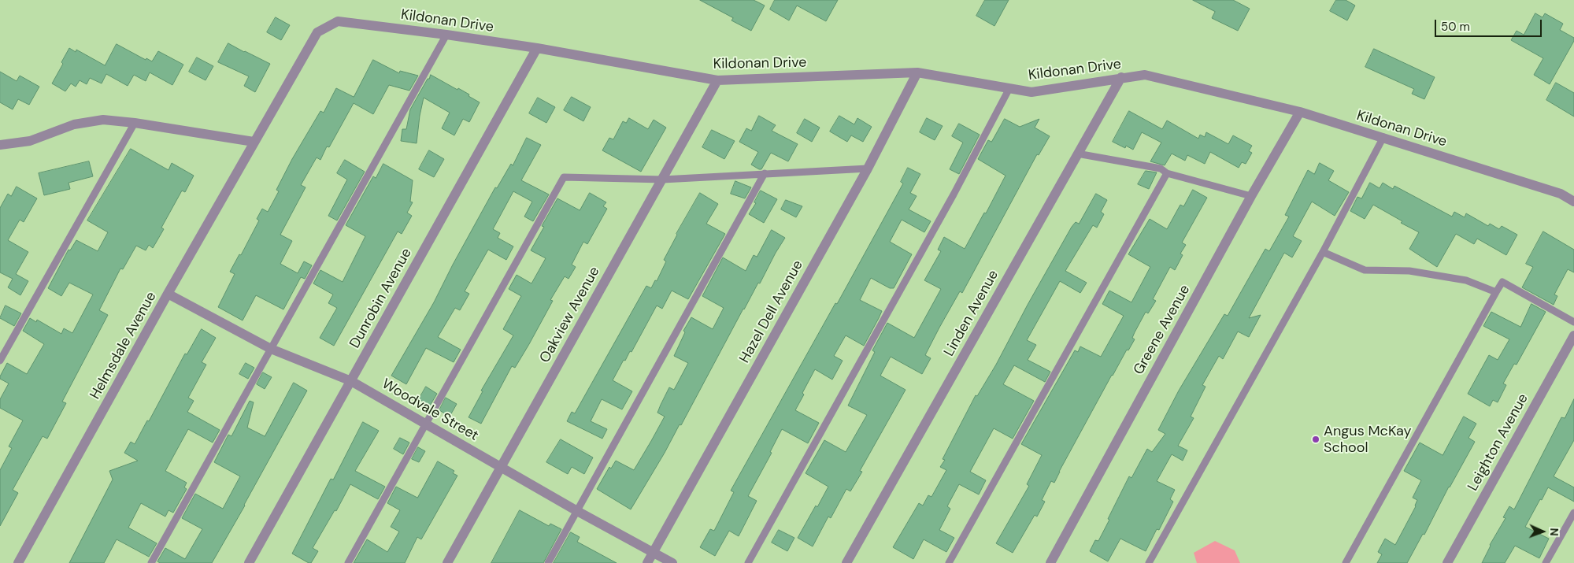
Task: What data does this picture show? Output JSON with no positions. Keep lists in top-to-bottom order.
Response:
{
  "streets": {
    "street": [
      "Kildonan Drive",
      "Dunrobin Avenue",
      "Hazel Dell Avenue",
      "Linden Avenue",
      "Oakview Avenue",
      "Greene Avenue",
      "Helmsdale Avenue",
      "Woodvale Street",
      "Leighton Avenue"
    ]
  },
  "crossings": [
    ["Kildonan Drive", "Dunrobin Avenue"],
    ["Kildonan Drive", "Hazel Dell Avenue"],
    ["Kildonan Drive", "Linden Avenue"],
    ["Kildonan Drive", "Oakview Avenue"],
    ["Kildonan Drive", "Greene Avenue"],
    ["Kildonan Drive", "Helmsdale Avenue"],
    ["Dunrobin Avenue", "Woodvale Street"],
    ["Hazel Dell Avenue", "Woodvale Street"],
    ["Oakview Avenue", "Woodvale Street"],
    ["Helmsdale Avenue", "Woodvale Street"]
  ],
  "places": ["Angus McKay School"],
  "scale_bar": "50 m",
  "north": "right"
}
